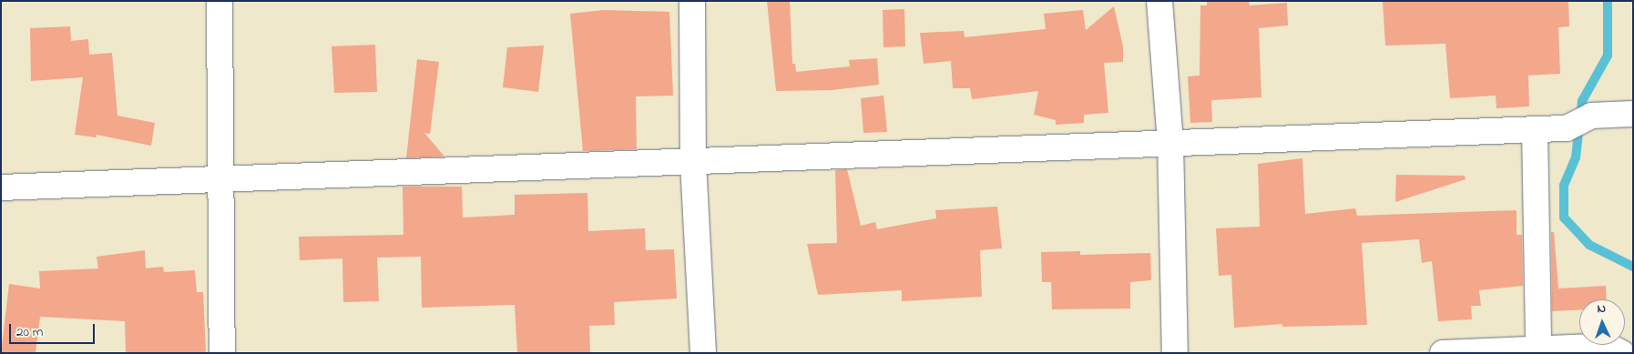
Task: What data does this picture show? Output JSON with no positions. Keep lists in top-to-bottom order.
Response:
{
  "scale_bar": "20 m",
  "north": "top"
}
